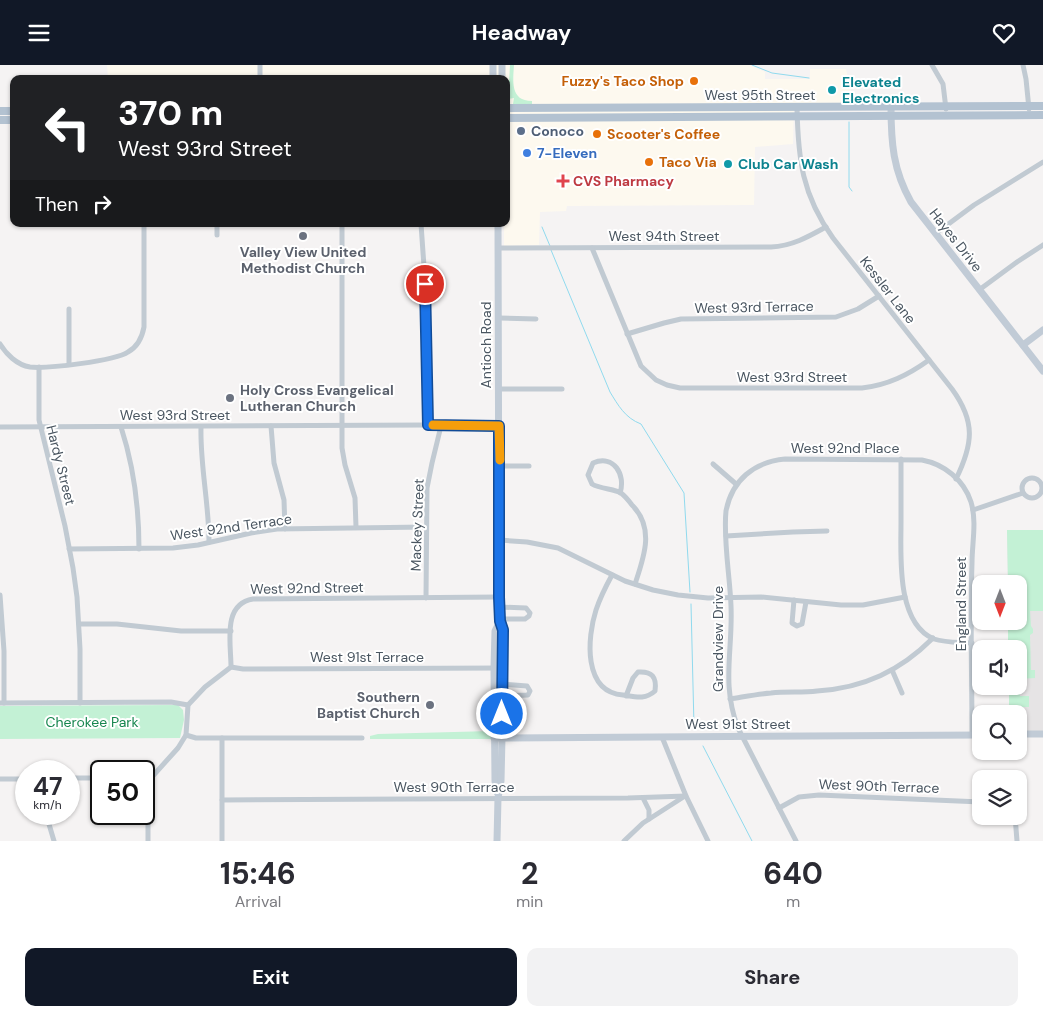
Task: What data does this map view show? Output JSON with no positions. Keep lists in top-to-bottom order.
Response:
{
  "streets": {
    "main road": ["West 95th Street"],
    "street": [
      "West 94th Street",
      "Hayes Drive",
      "Kessler Lane",
      "West 93rd Terrace",
      "Antioch Road",
      "West 93rd Street",
      "West 92nd Place",
      "Hardy Street",
      "Mackey Street",
      "West 92nd Terrace",
      "West 92nd Street",
      "England Street",
      "Grandview Drive",
      "West 91st Terrace",
      "West 91st Street",
      "West 90th Terrace"
    ]
  },
  "crossings": [
    ["West 95th Street", "Hayes Drive"],
    ["West 95th Street", "Kessler Lane"],
    ["West 94th Street", "Kessler Lane"],
    ["West 94th Street", "Antioch Road"],
    ["Kessler Lane", "West 93rd Terrace"],
    ["Kessler Lane", "West 93rd Street"],
    ["Kessler Lane", "West 92nd Place"],
    ["Kessler Lane", "England Street"],
    ["West 93rd Terrace", "West 93rd Street"],
    ["Antioch Road", "West 93rd Street"],
    ["Antioch Road", "West 92nd Street"],
    ["Antioch Road", "West 91st Terrace"],
    ["Antioch Road", "West 91st Street"],
    ["Antioch Road", "West 90th Terrace"],
    ["West 93rd Street", "Hardy Street"],
    ["West 93rd Street", "Mackey Street"],
    ["West 92nd Place", "England Street"],
    ["West 92nd Place", "Grandview Drive"],
    ["Hardy Street", "West 92nd Terrace"],
    ["Mackey Street", "West 92nd Terrace"],
    ["Mackey Street", "West 92nd Street"],
    ["Grandview Drive", "West 91st Street"],
    ["Grandview Drive", "West 90th Terrace"]
  ],
  "parks": ["Cherokee Park"],
  "places": {
    "other": [
      "Fuzzy's Taco Shop",
      "Elevated Electronics",
      "Conoco",
      "Scooter's Coffee",
      "7-Eleven",
      "Taco Via",
      "Club Car Wash",
      "Valley View United Methodist Church",
      "Holy Cross Evangelical Lutheran Church",
      "Southern Baptist Church"
    ],
    "health": ["CVS Pharmacy"]
  },
  "north": "bottom",
  "page": {
    "header": "Headway",
    "turn": ["370 m", "West 93rd Street"],
    "then": "Then",
    "speed": "47 km/h",
    "limit": "50",
    "eta": [
      "15:46",
      "Arrival",
      "2",
      "min",
      "640",
      "m"
    ],
    "buttons": ["Exit", "Share"]
  }
}
